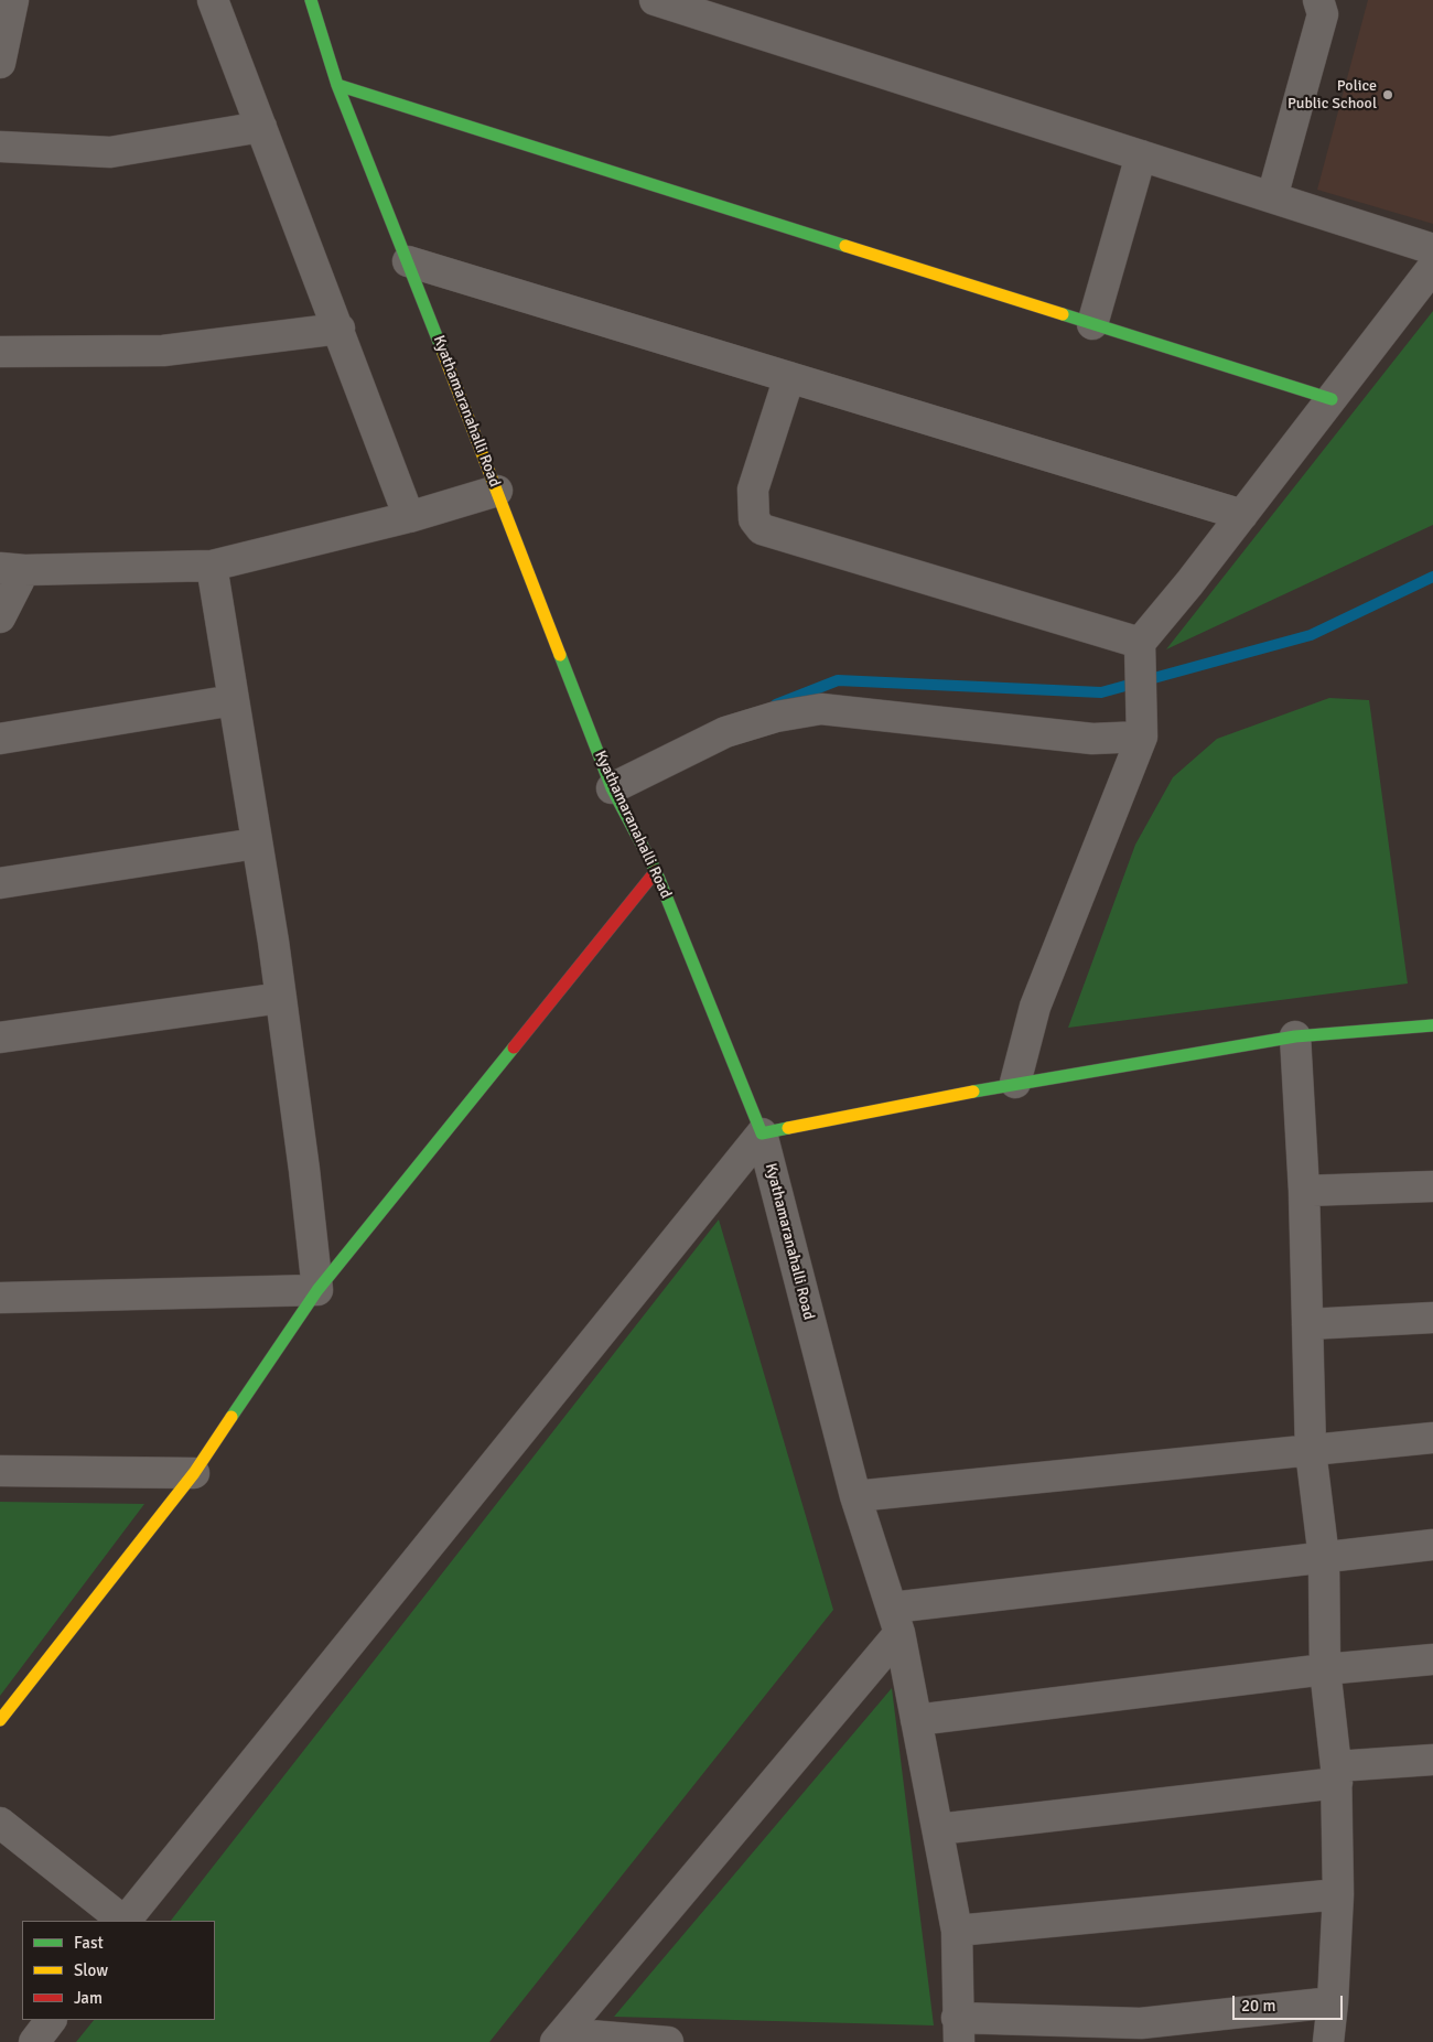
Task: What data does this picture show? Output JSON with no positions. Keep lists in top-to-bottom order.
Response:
{
  "streets": {
    "street": ["Kyathamaranahalli Road"]
  },
  "places": ["Police Public School"],
  "legend": ["Fast", "Slow", "Jam"],
  "scale_bar": "20 m"
}
